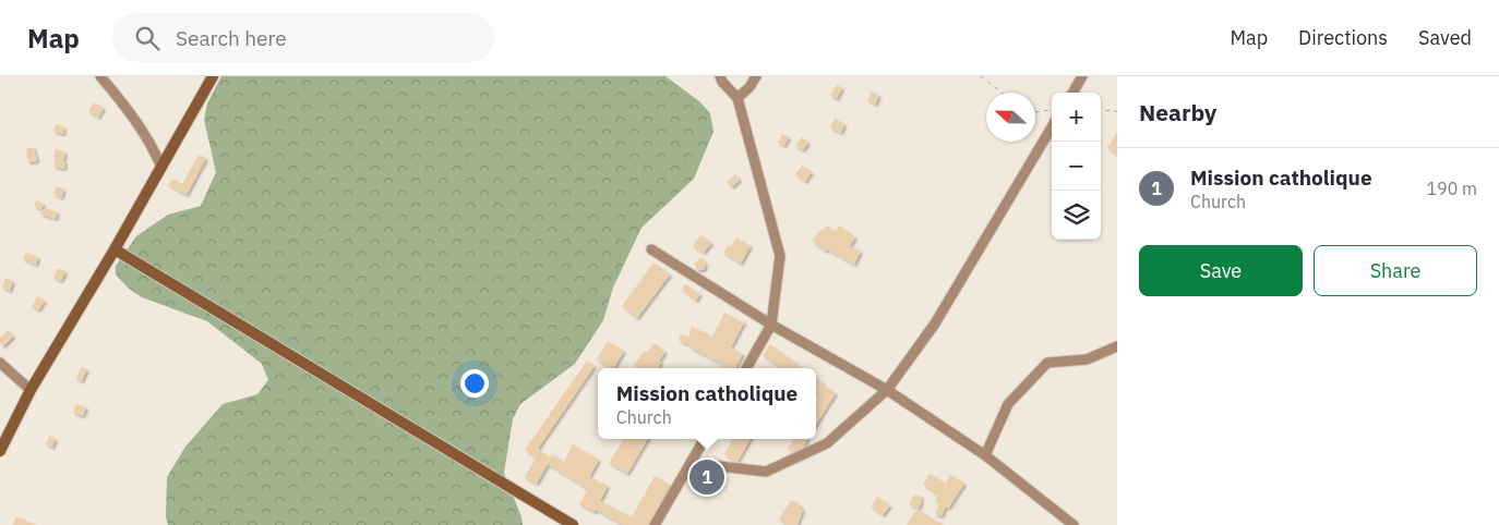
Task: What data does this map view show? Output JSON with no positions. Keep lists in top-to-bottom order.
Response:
{
  "north": "left",
  "page": {
    "header": "Map",
    "search": "Search here",
    "nav": ["Map", "Directions", "Saved"],
    "heading": "Nearby",
    "map_buttons": ["+", "−"],
    "list": [
      {
        "mark": "1",
        "name": "Mission catholique",
        "note": "Church",
        "value": "190 m"
      }
    ],
    "buttons": ["Save", "Share"],
    "popup": ["Mission catholique", "Church"],
    "pins": "1"
  }
}
